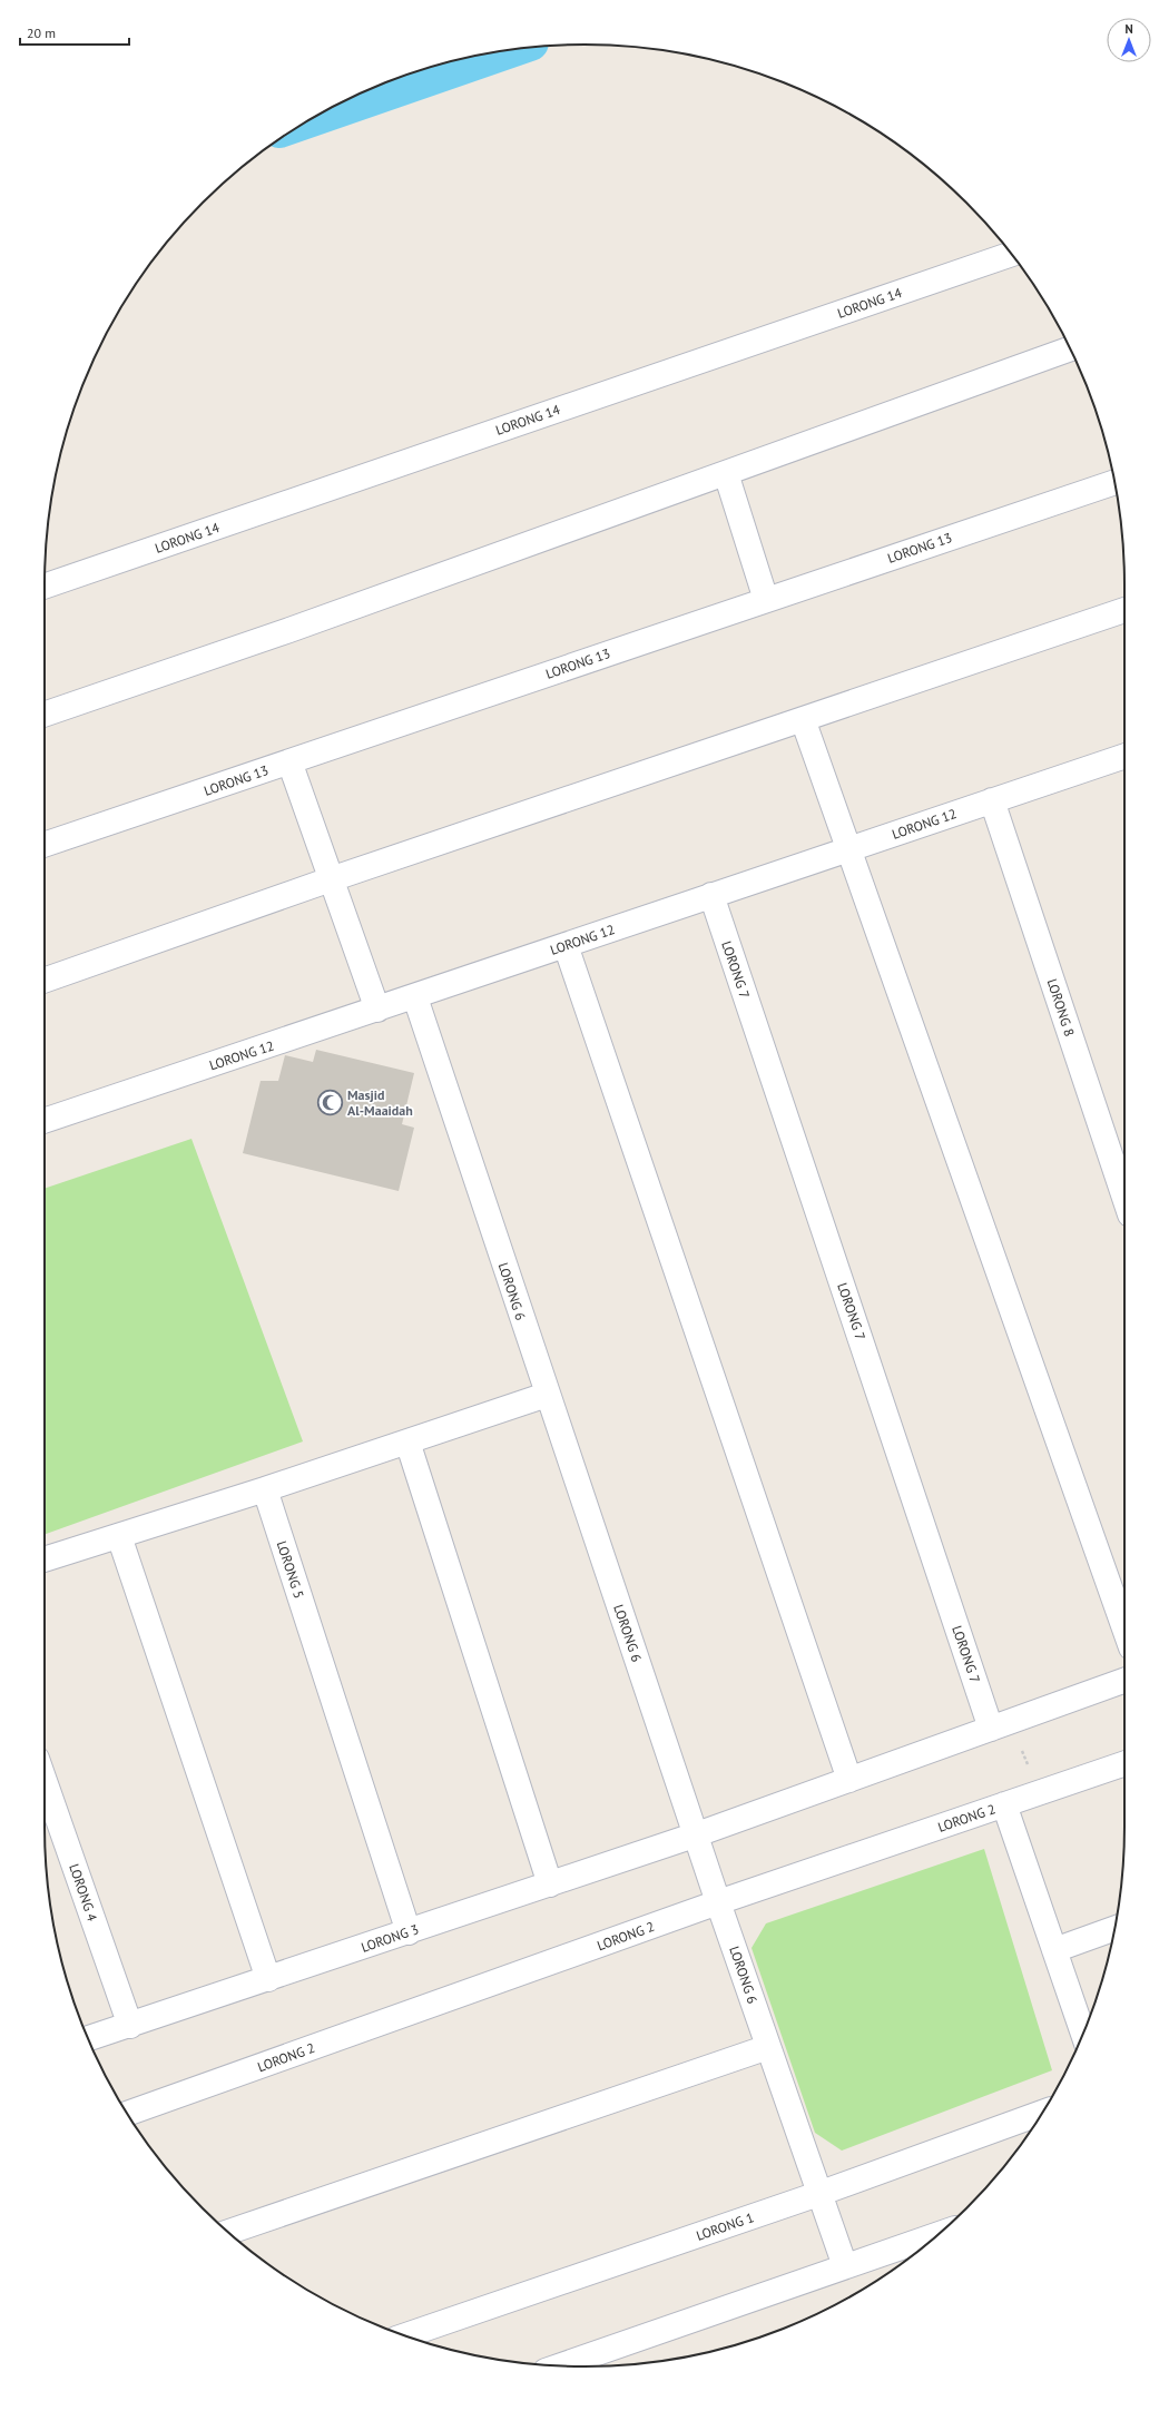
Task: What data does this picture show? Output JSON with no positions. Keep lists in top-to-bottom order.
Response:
{
  "streets": {
    "street": [
      "LORONG 14",
      "LORONG 13",
      "LORONG 12",
      "LORONG 7",
      "LORONG 8",
      "LORONG 6",
      "LORONG 5",
      "LORONG 2",
      "LORONG 4",
      "LORONG 3",
      "LORONG 1"
    ]
  },
  "crossings": [
    ["LORONG 12", "LORONG 7"],
    ["LORONG 12", "LORONG 8"],
    ["LORONG 12", "LORONG 6"],
    ["LORONG 7", "LORONG 3"],
    ["LORONG 6", "LORONG 2"],
    ["LORONG 6", "LORONG 3"],
    ["LORONG 6", "LORONG 1"],
    ["LORONG 5", "LORONG 3"],
    ["LORONG 4", "LORONG 3"]
  ],
  "places": {
    "mosque": ["Masjid Al-Maaidah"]
  },
  "scale_bar": "20 m",
  "north": "top"
}
